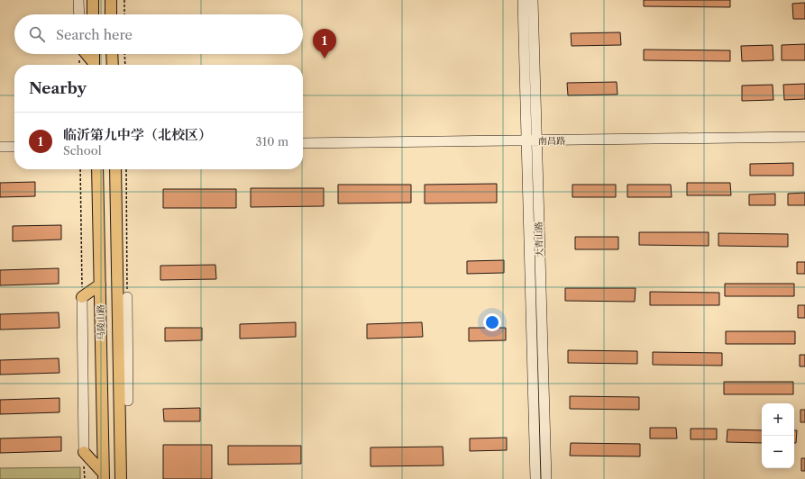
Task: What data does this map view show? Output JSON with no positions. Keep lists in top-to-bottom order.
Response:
{
  "streets": {
    "main road": ["马陵山路"],
    "street": ["南昌路", "大青山路"]
  },
  "crossings": [
    ["南昌路", "大青山路"]
  ],
  "page": {
    "search": "Search here",
    "pins": "1",
    "heading": "Nearby",
    "list": [
      {
        "mark": "1",
        "name": "临沂第九中学（北校区）",
        "note": "School",
        "value": "310 m"
      }
    ],
    "map_buttons": ["+", "−"]
  }
}
